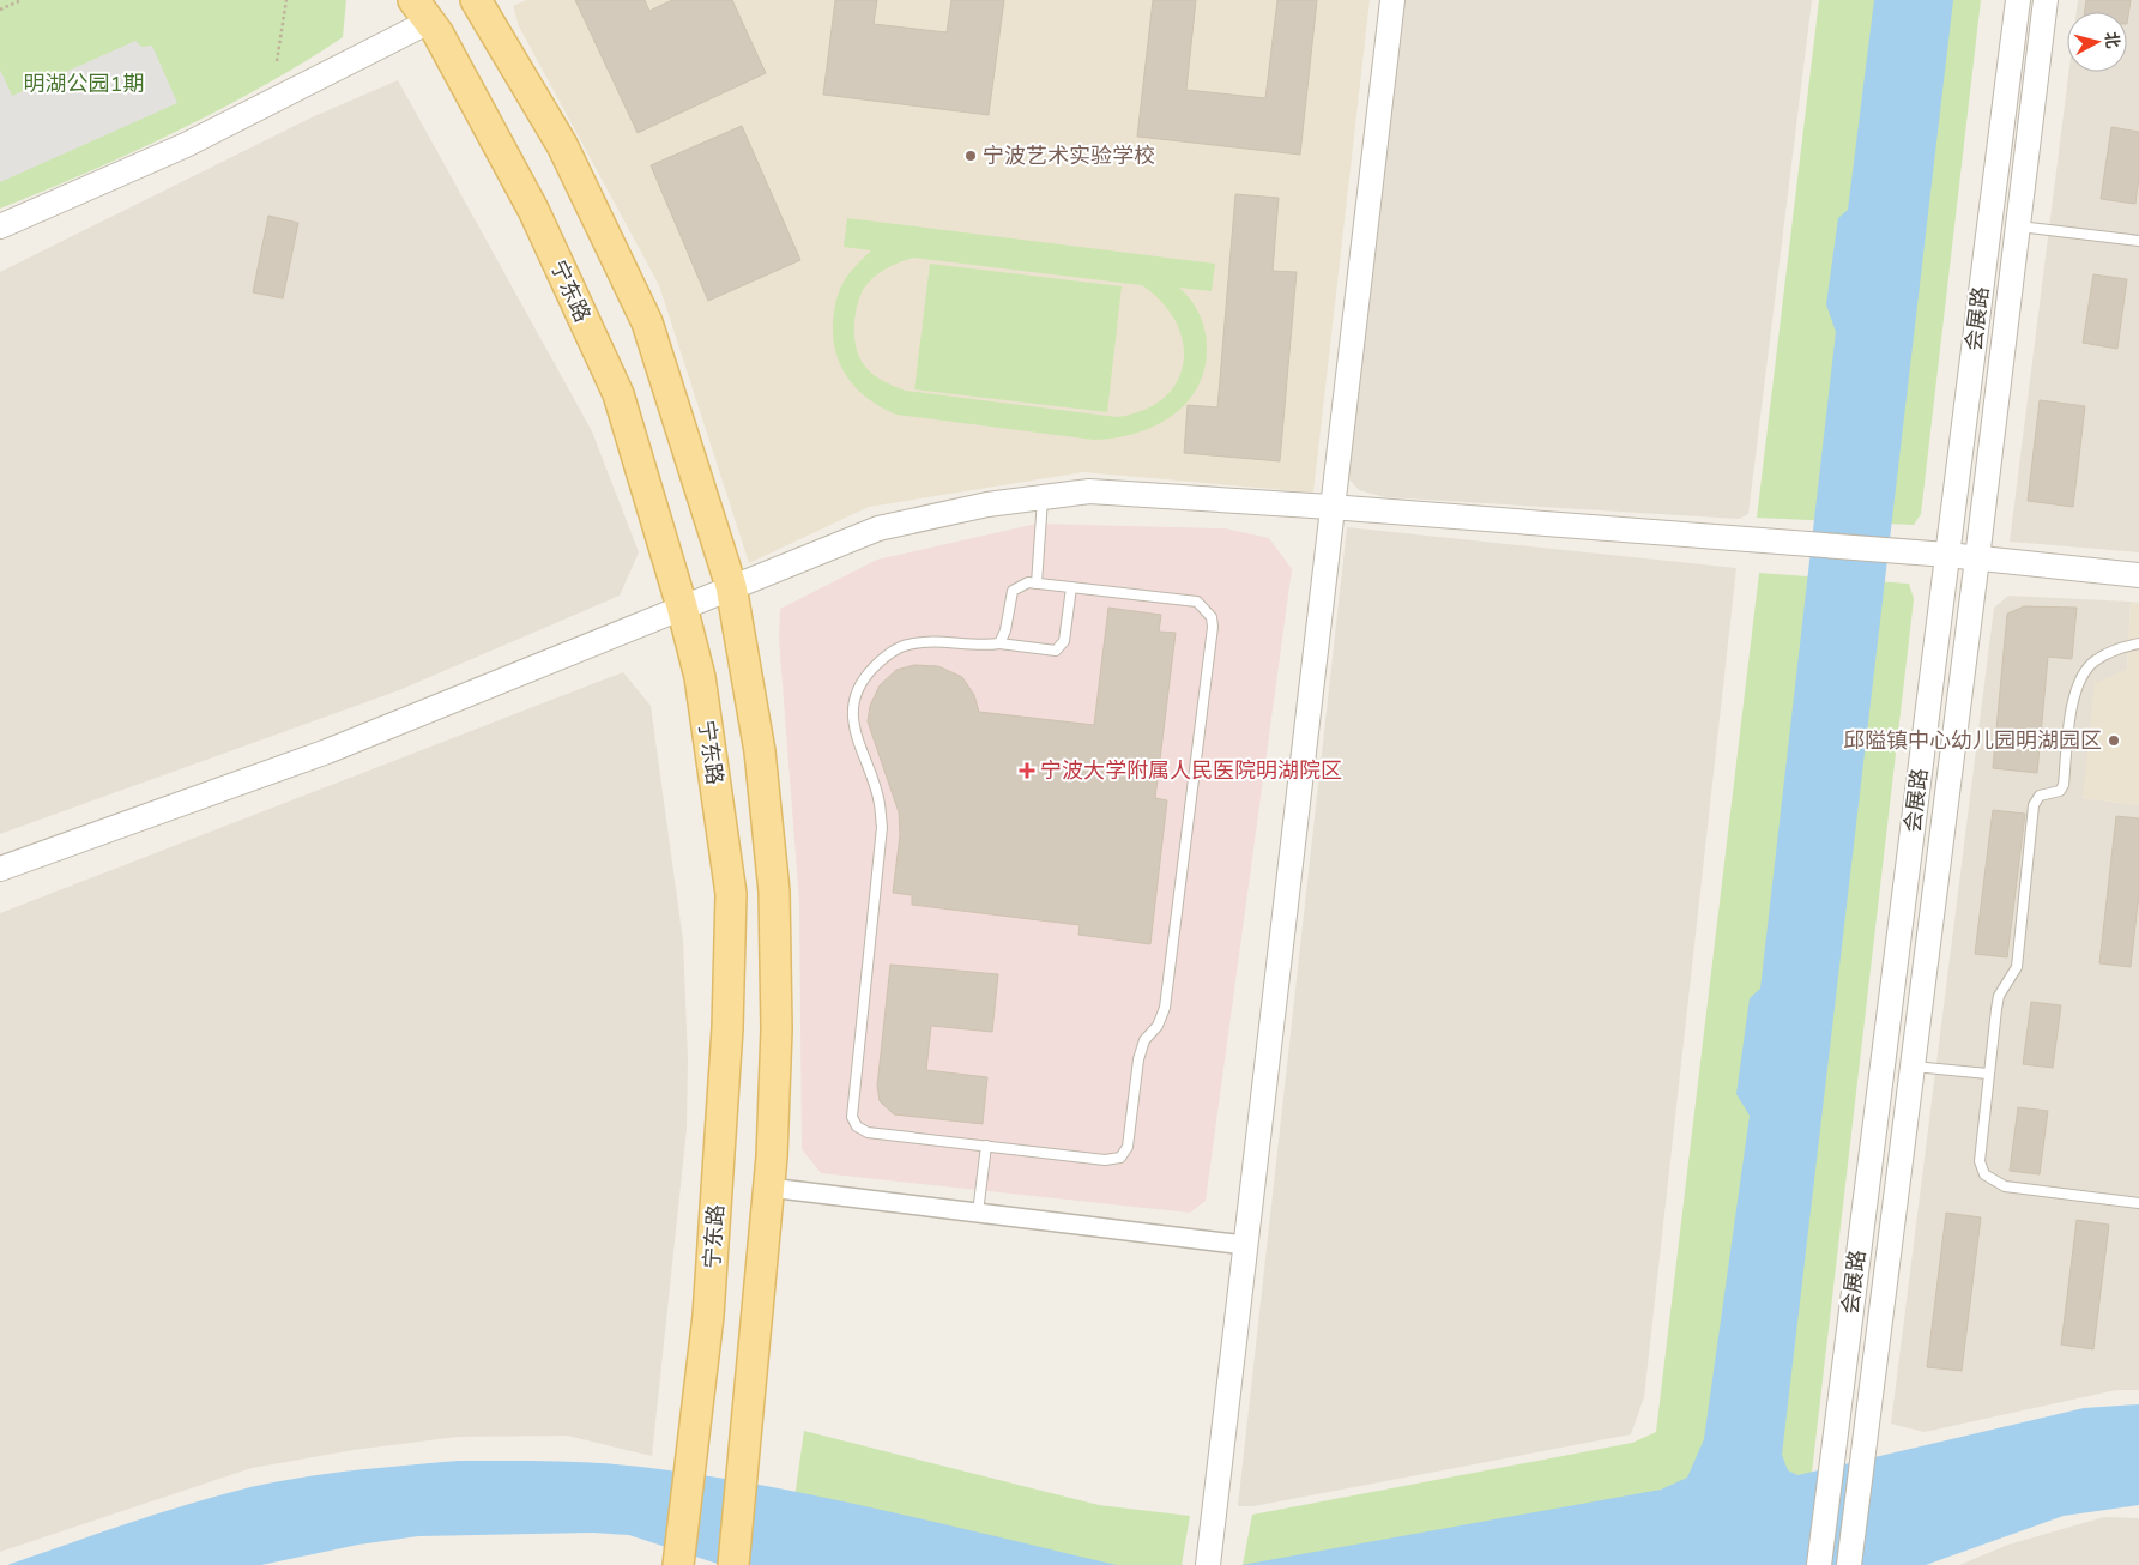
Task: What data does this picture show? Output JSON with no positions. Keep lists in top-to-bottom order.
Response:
{
  "streets": {
    "main road": ["宁东路"],
    "street": ["会展路"]
  },
  "parks": ["明湖公园1期"],
  "places": {
    "other": ["宁波艺术实验学校", "邱隘镇中心幼儿园明湖园区"],
    "health": ["宁波大学附属人民医院明湖院区"]
  },
  "north": "right"
}
